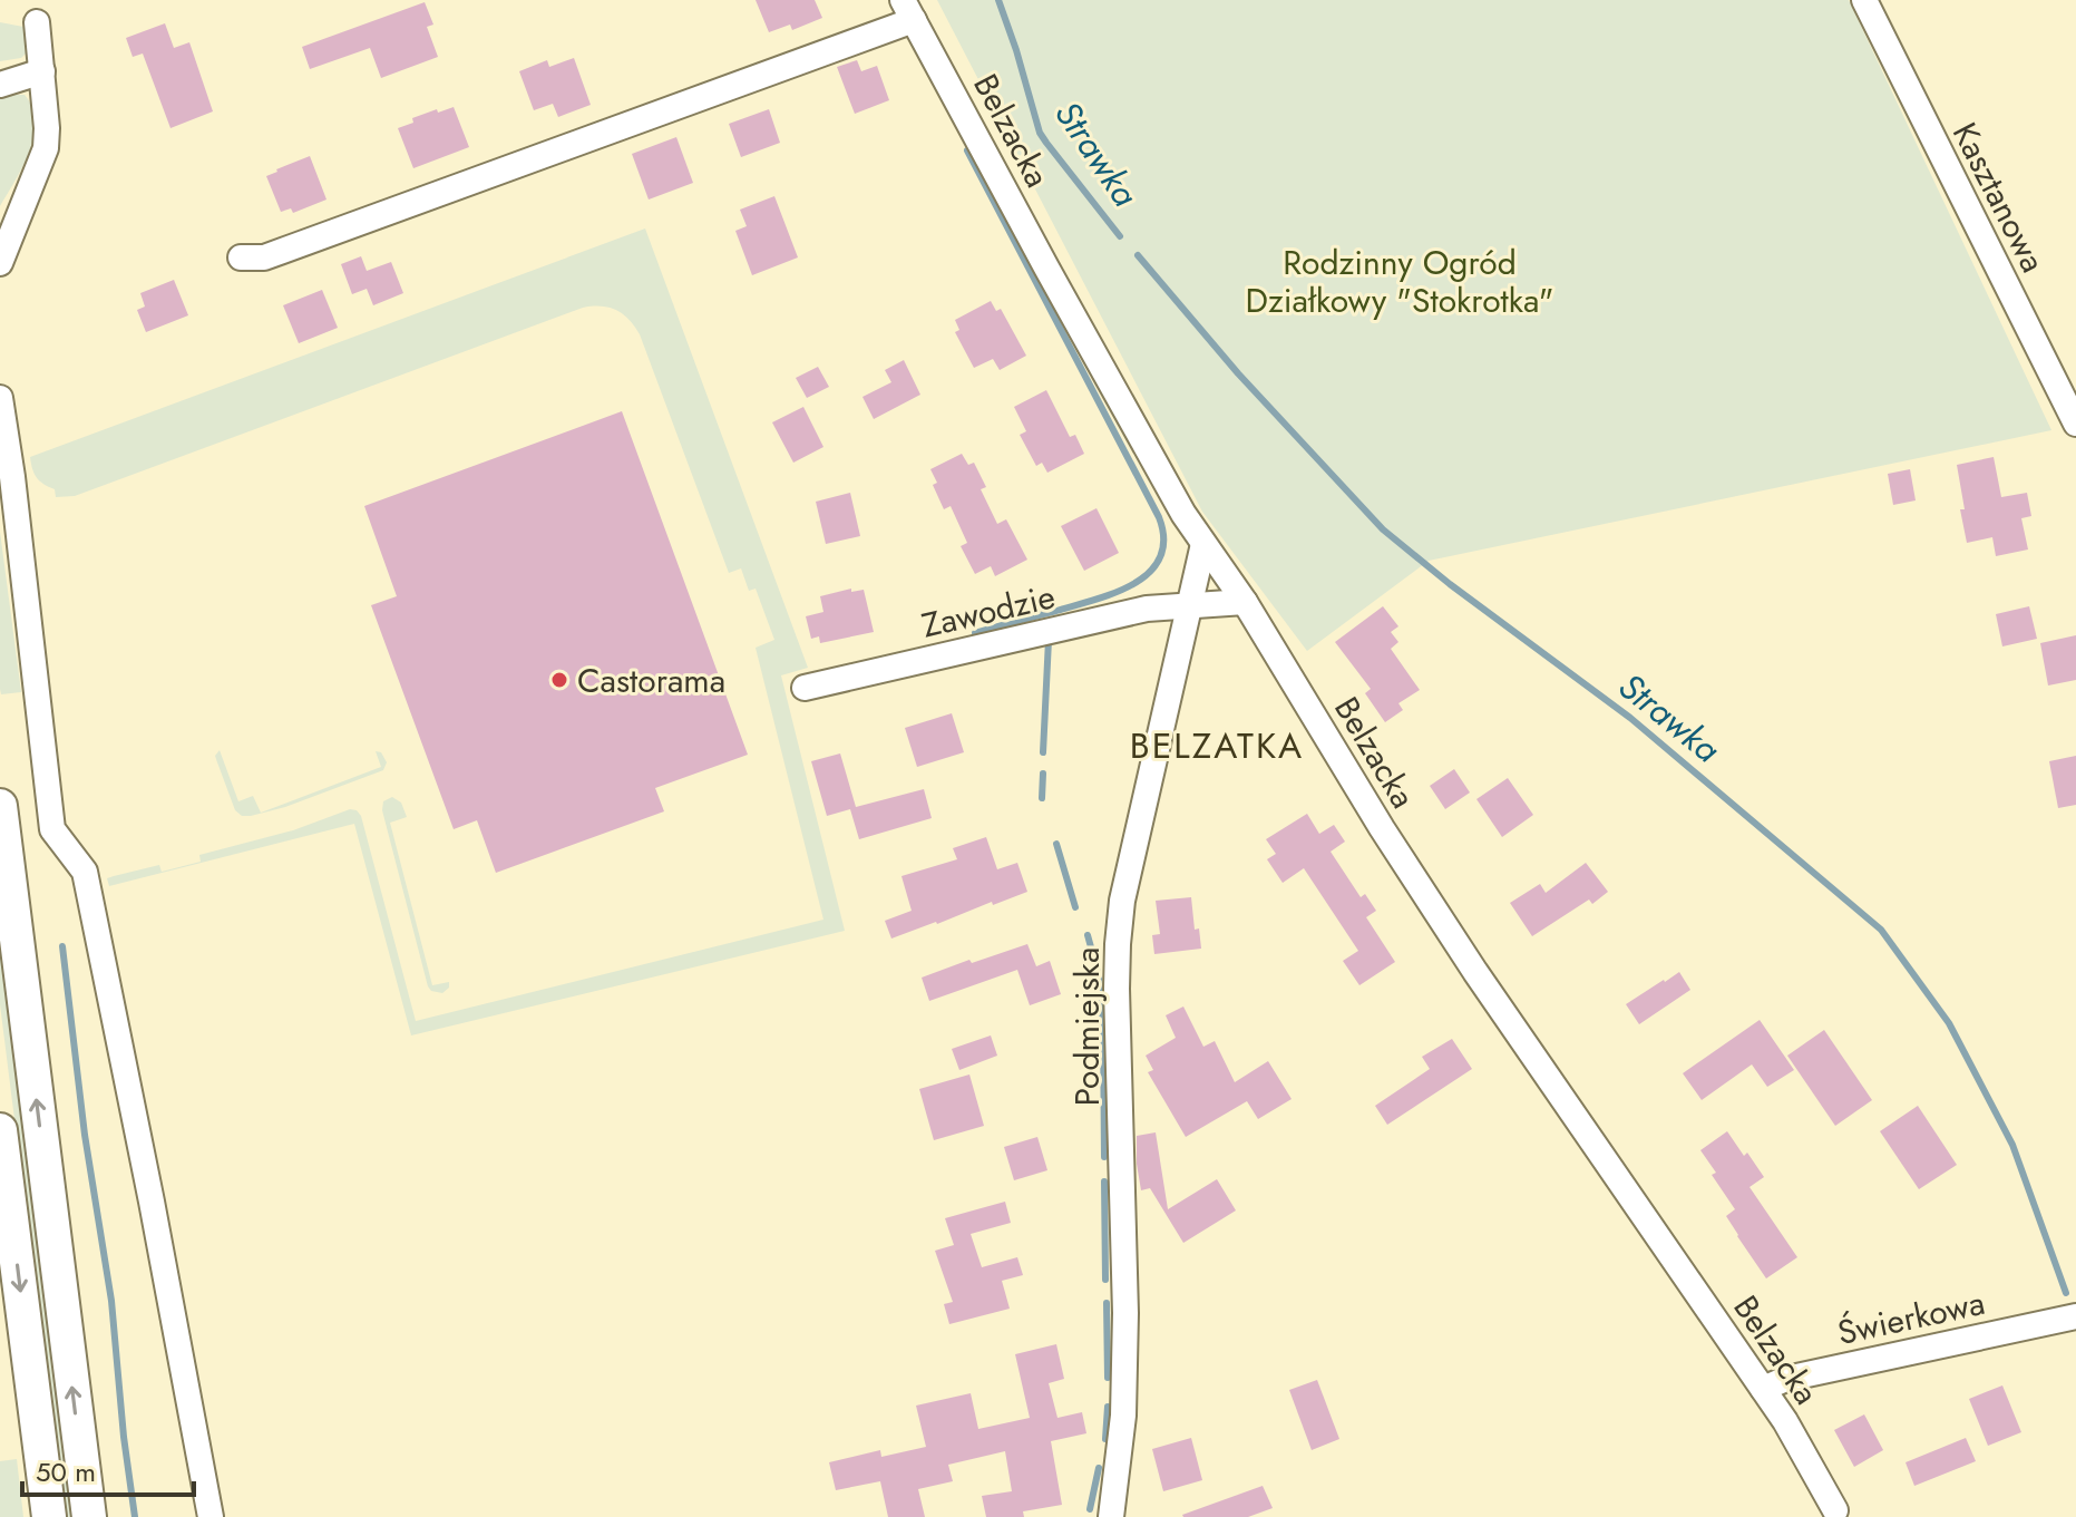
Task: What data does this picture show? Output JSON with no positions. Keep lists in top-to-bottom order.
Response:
{
  "streets": {
    "street": [
      "Belzacka",
      "Kasztanowa",
      "Zawodzie",
      "Podmiejska",
      "Świerkowa"
    ]
  },
  "crossings": [
    ["Belzacka", "Zawodzie"],
    ["Belzacka", "Podmiejska"],
    ["Belzacka", "Świerkowa"],
    ["Zawodzie", "Podmiejska"]
  ],
  "districts": ["BELZATKA"],
  "water": ["Strawka"],
  "parks": ["Rodzinny Ogród Działkowy \"Stokrotka\""],
  "places": ["Castorama"],
  "scale_bar": "50 m"
}
